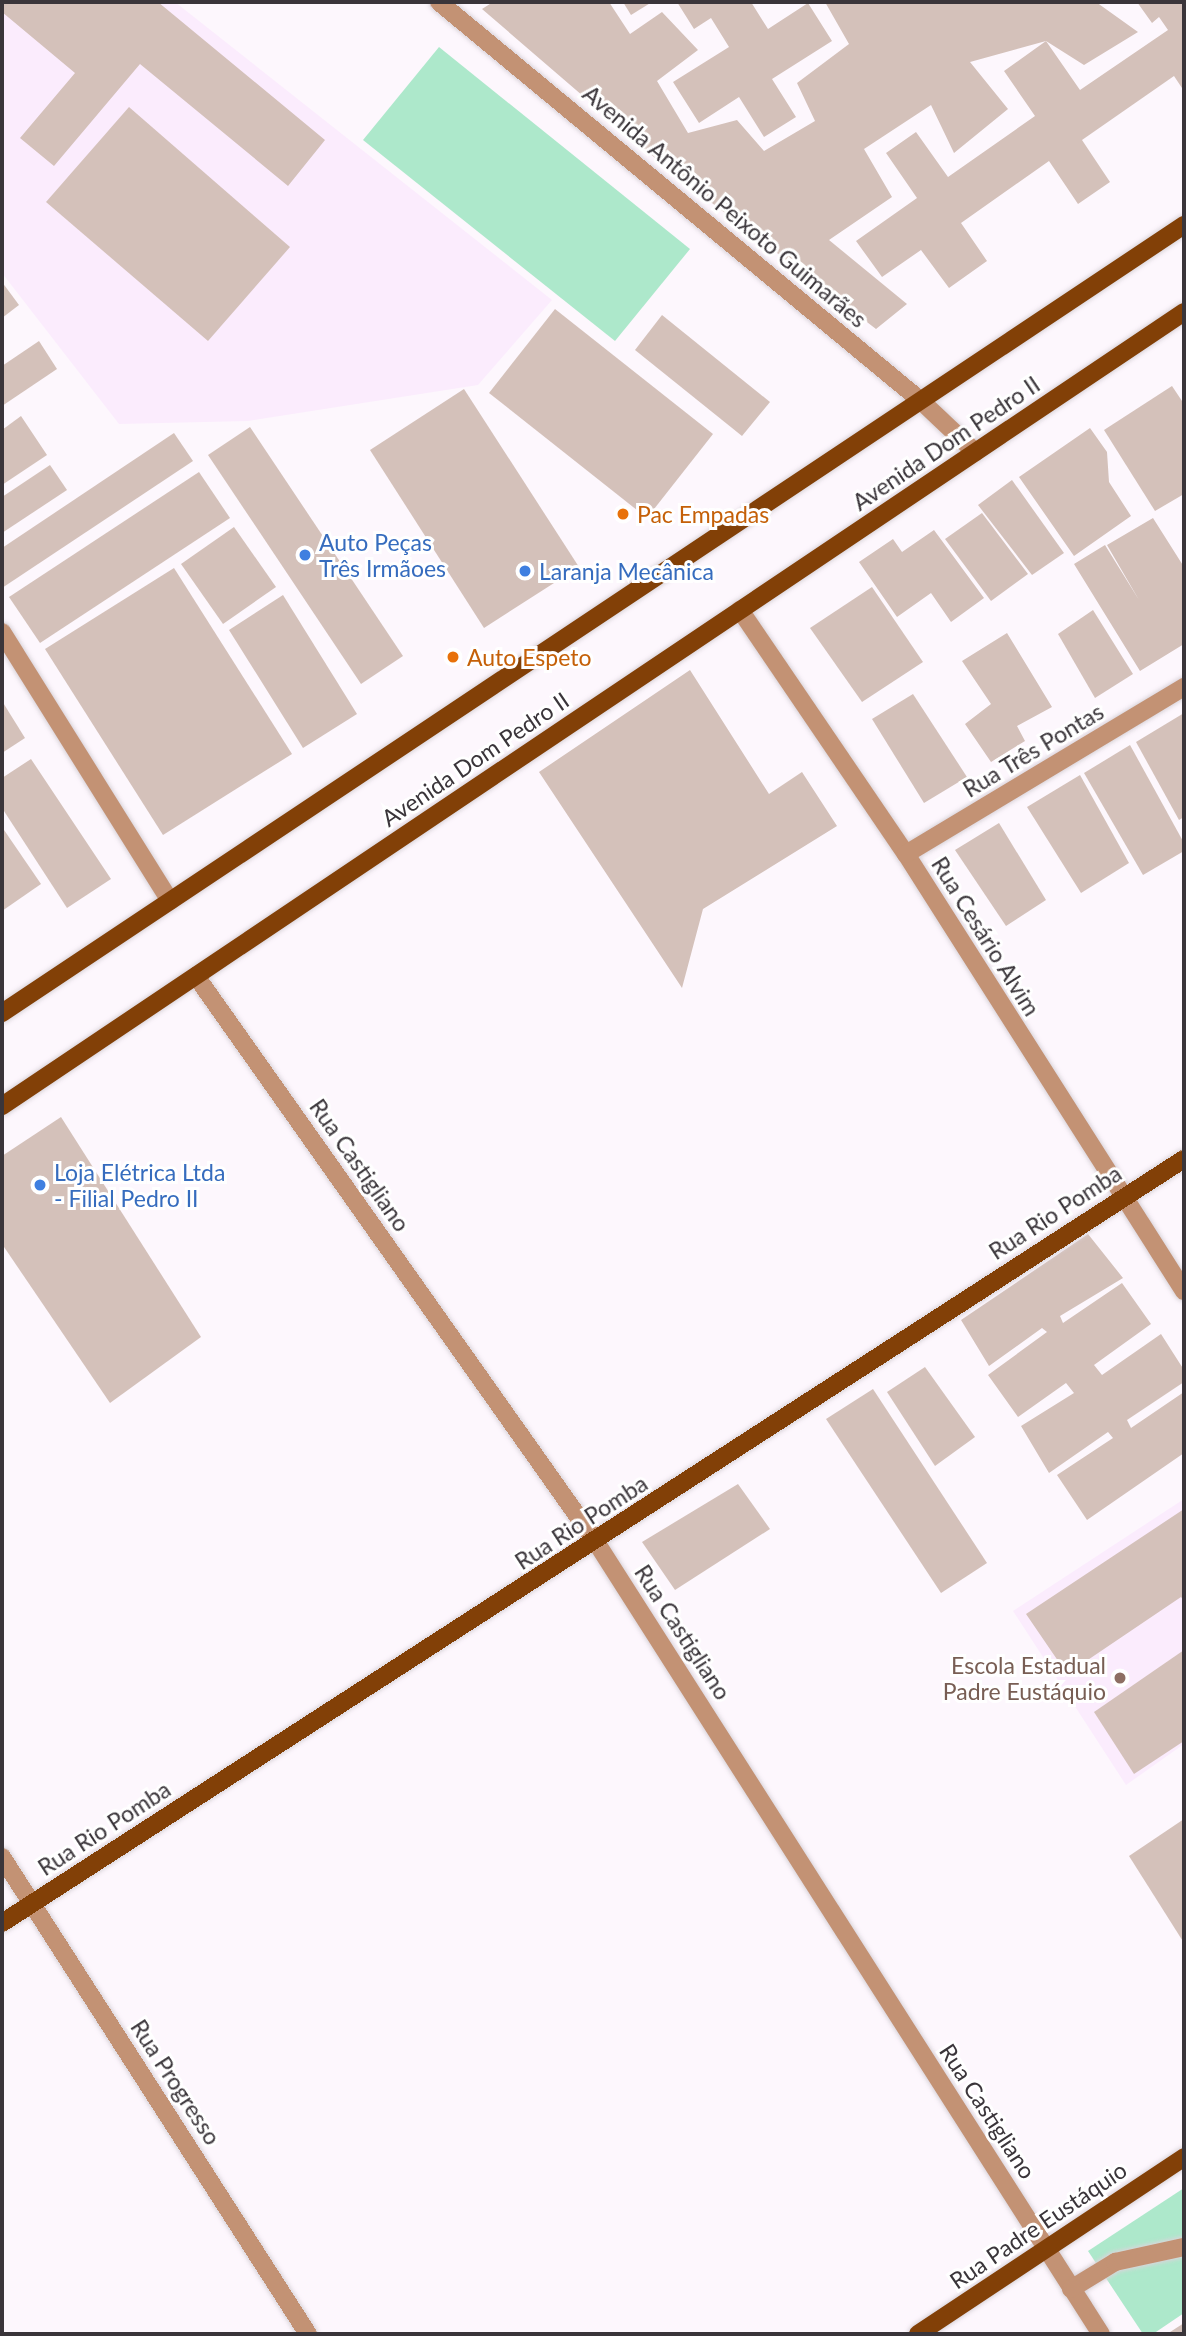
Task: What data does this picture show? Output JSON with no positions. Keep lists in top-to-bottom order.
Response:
{
  "streets": {
    "main road": ["Avenida Dom Pedro II", "Rua Rio Pomba", "Rua Padre Eustáquio"],
    "street": [
      "Avenida Antônio Peixoto Guimarães",
      "Rua Três Pontas",
      "Rua Cesário Alvim",
      "Rua Castigliano",
      "Rua Progresso"
    ]
  },
  "crossings": [
    ["Avenida Antônio Peixoto Guimarães", "Avenida Dom Pedro II"],
    ["Avenida Dom Pedro II", "Rua Cesário Alvim"],
    ["Avenida Dom Pedro II", "Rua Castigliano"],
    ["Rua Três Pontas", "Rua Cesário Alvim"],
    ["Rua Cesário Alvim", "Rua Rio Pomba"],
    ["Rua Castigliano", "Rua Rio Pomba"],
    ["Rua Castigliano", "Rua Padre Eustáquio"],
    ["Rua Rio Pomba", "Rua Progresso"]
  ],
  "places": [
    "Pac Empadas",
    "Auto Peças Três Irmãoes",
    "Laranja Mecânica",
    "Auto Espeto",
    "Loja Elétrica Ltda - Filial Pedro II",
    "Escola Estadual Padre Eustáquio"
  ]
}
